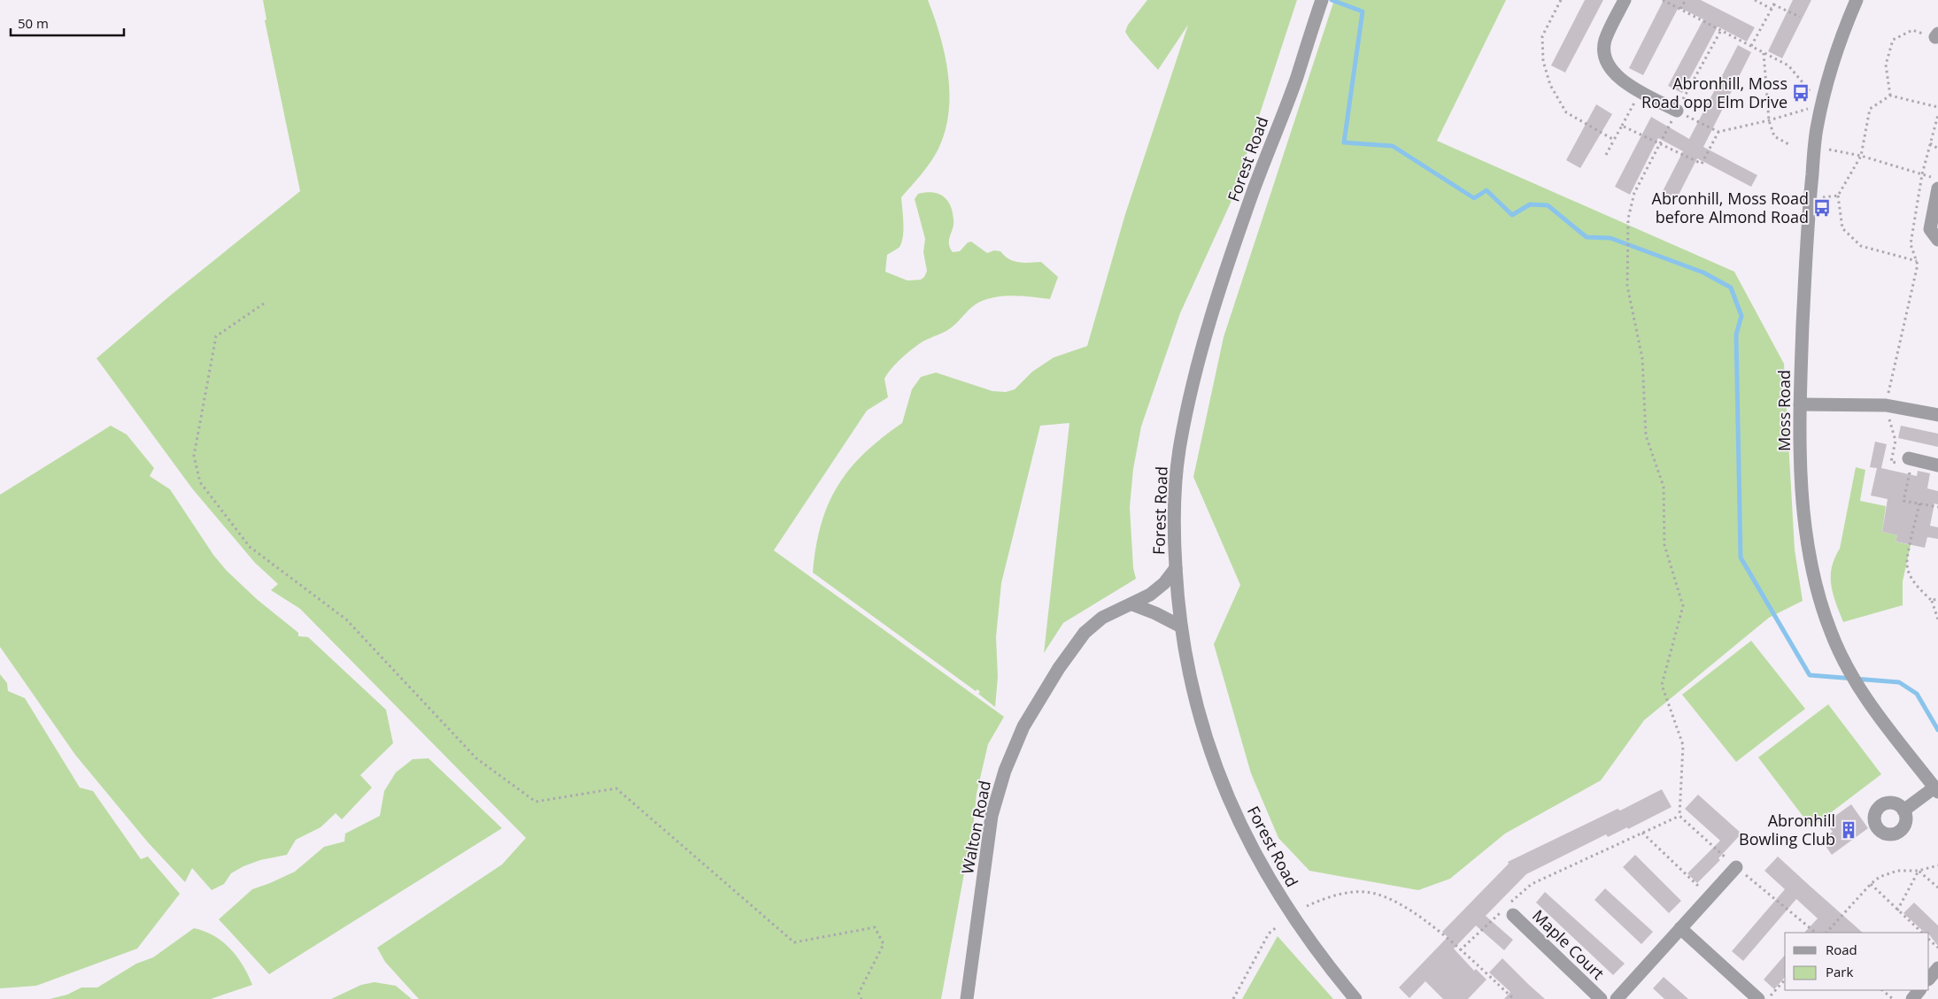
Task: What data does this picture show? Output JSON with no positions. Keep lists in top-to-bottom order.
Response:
{
  "streets": {
    "street": [
      "Forest Road",
      "Moss Road",
      "Walton Road",
      "Maple Court"
    ]
  },
  "crossings": [
    ["Forest Road", "Walton Road"]
  ],
  "places": {
    "bus stop": ["Abronhill, Moss Road opp Elm Drive", "Abronhill, Moss Road before Almond Road"],
    "building": ["Abronhill Bowling Club"]
  },
  "legend": ["Road", "Park"],
  "scale_bar": "50 m"
}
